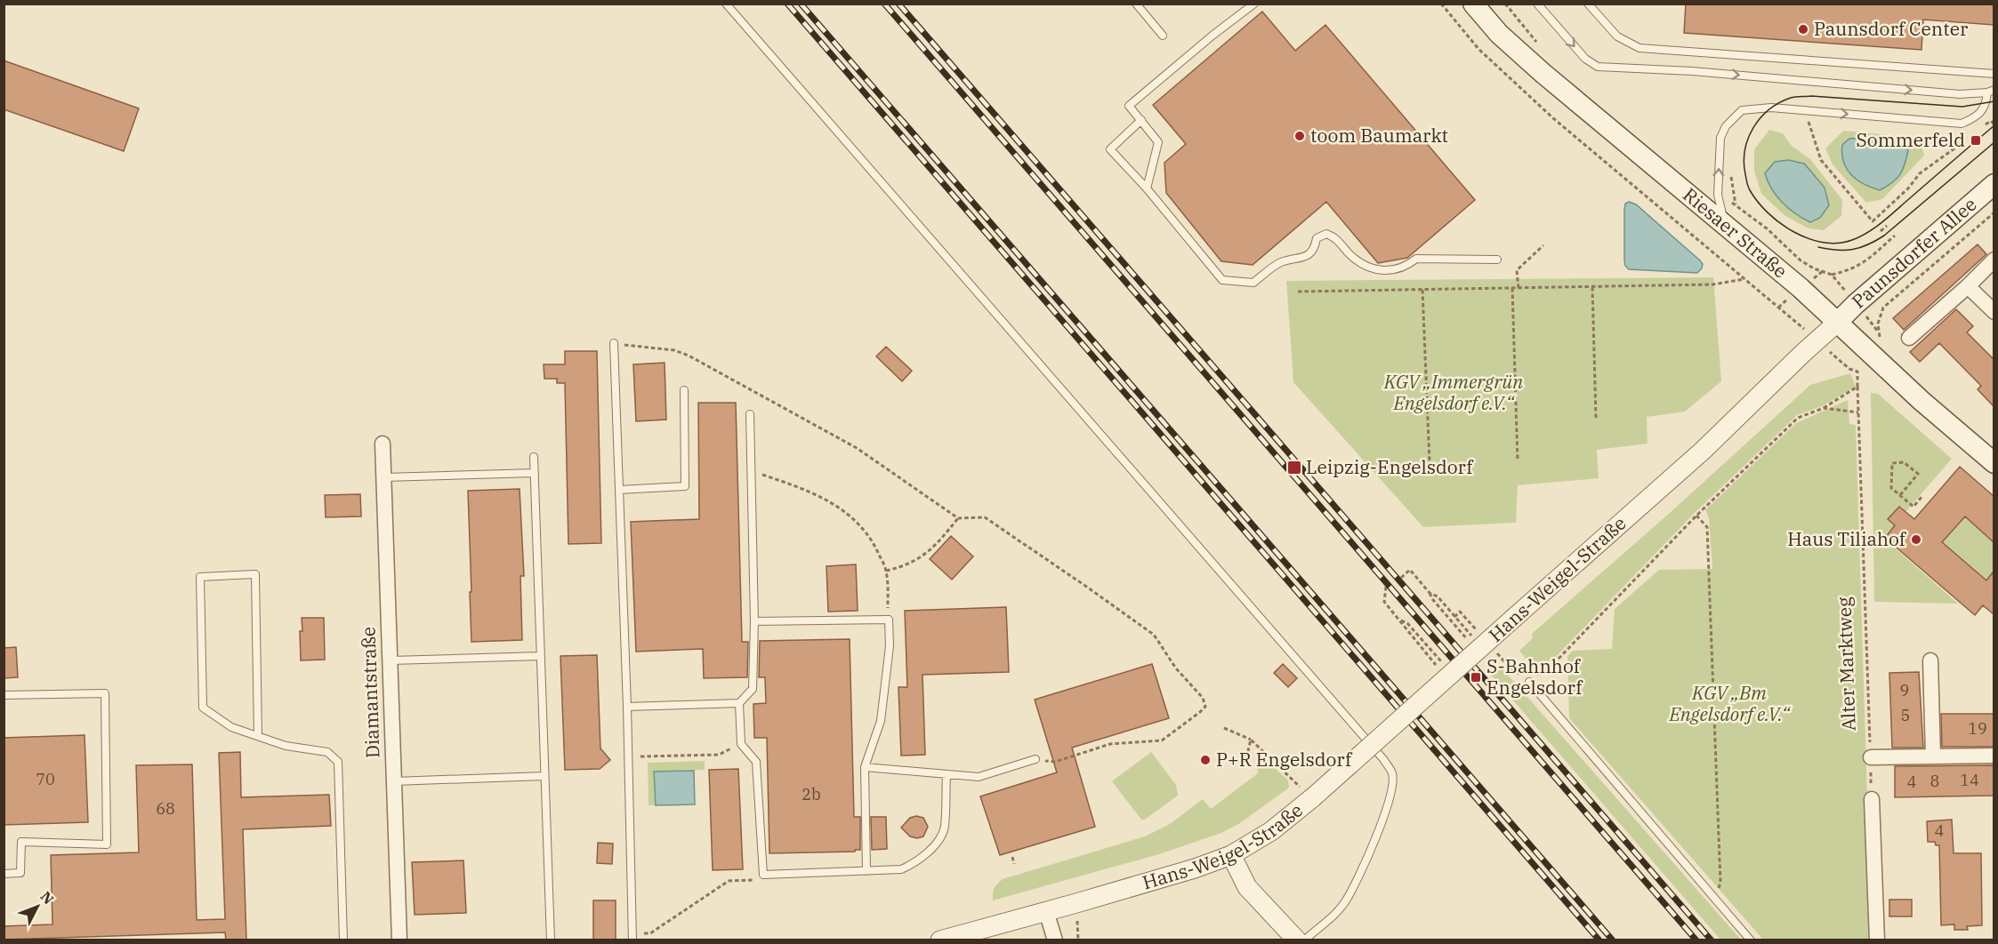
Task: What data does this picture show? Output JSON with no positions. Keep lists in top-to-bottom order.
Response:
{
  "streets": {
    "main road": ["Riesaer Straße", "Paunsdorfer Allee"],
    "street": ["Hans-Weigel-Straße", "Diamantstraße"],
    "path": ["Alter Marktweg"]
  },
  "crossings": [
    ["Riesaer Straße", "Paunsdorfer Allee"],
    ["Riesaer Straße", "Hans-Weigel-Straße"],
    ["Paunsdorfer Allee", "Hans-Weigel-Straße"]
  ],
  "parks": ["KGV „Immergrün Engelsdorf e.V.“", "KGV „Bm Engelsdorf e.V.“"],
  "places": {
    "other": [
      "Paunsdorf Center",
      "toom Baumarkt",
      "Haus Tiliahof",
      "P+R Engelsdorf"
    ],
    "transit": ["Sommerfeld", "Leipzig-Engelsdorf", "S-Bahnhof Engelsdorf"]
  },
  "house_numbers": [
    "9",
    "5",
    "19",
    "70",
    "14",
    "8",
    "4",
    "2b",
    "68",
    "4"
  ],
  "north": "top right"
}
